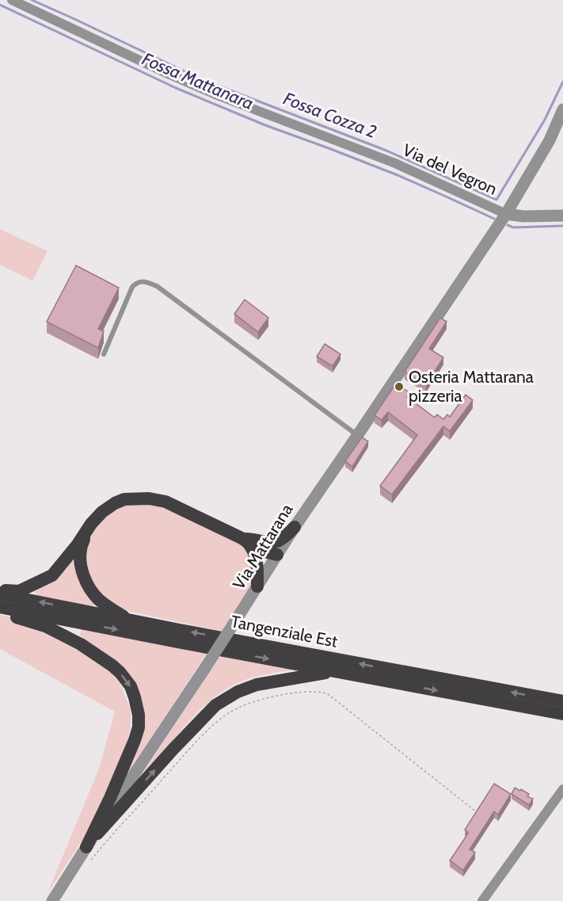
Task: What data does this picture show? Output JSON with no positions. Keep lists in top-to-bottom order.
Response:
{
  "streets": {
    "highway": ["Tangenziale Est"],
    "street": ["Via del Vegron", "Via Mattarana"]
  },
  "crossings": [
    ["Via del Vegron", "Via Mattarana"]
  ],
  "water": ["Fossa Mattanara", "Fossa Cozza 2"],
  "places": ["Osteria Mattarana pizzeria"]
}
